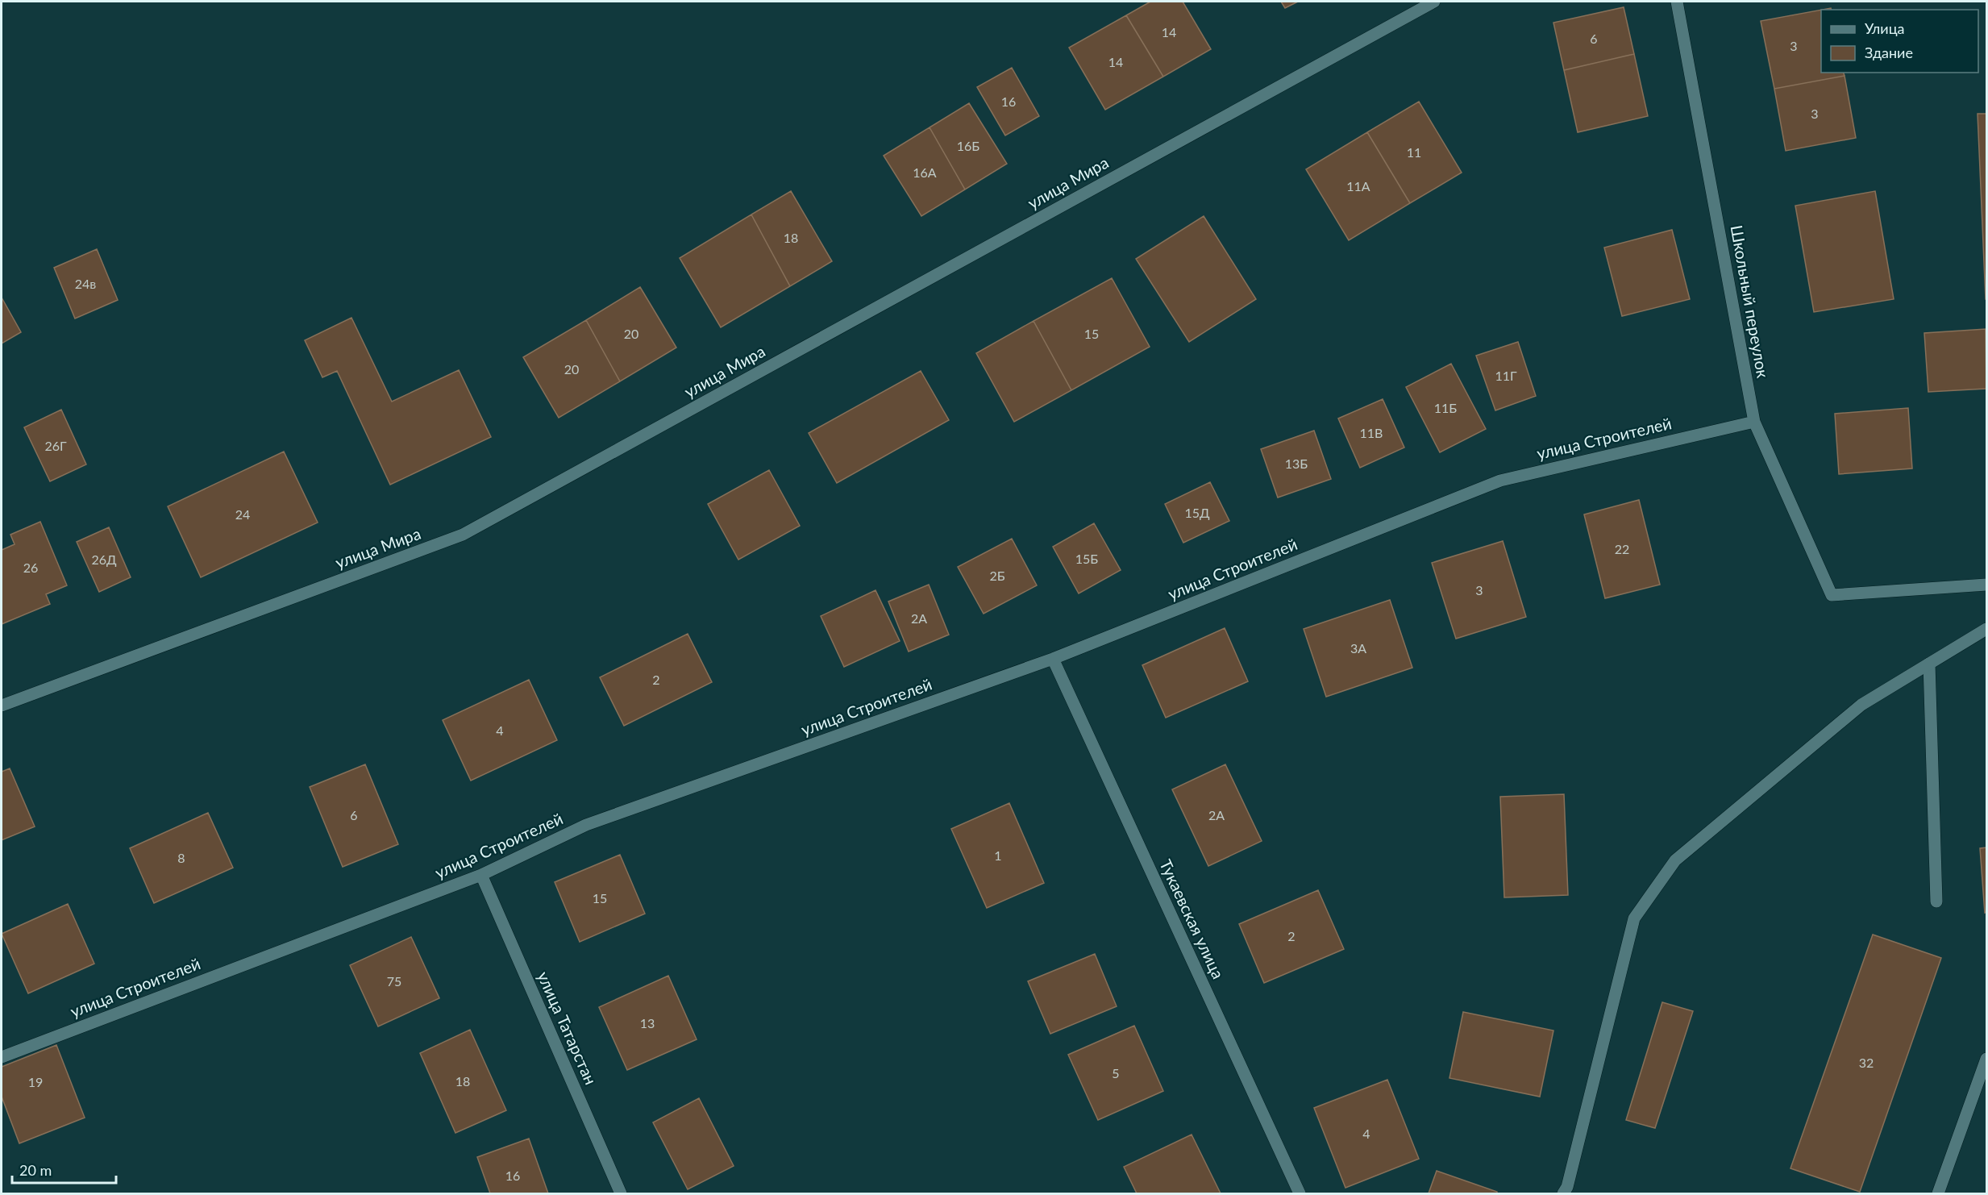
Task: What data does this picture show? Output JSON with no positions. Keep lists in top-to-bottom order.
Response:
{
  "streets": {
    "street": [
      "улица Мира",
      "Школьный переулок",
      "улица Строителей",
      "Тукаевская улица",
      "улица Татарстан"
    ]
  },
  "crossings": [
    ["Школьный переулок", "улица Строителей"],
    ["улица Строителей", "Тукаевская улица"],
    ["улица Строителей", "улица Татарстан"]
  ],
  "house_numbers": [
    "14",
    "6",
    "3",
    "14",
    "16",
    "3",
    "16Б",
    "11",
    "16А",
    "11А",
    "18",
    "24в",
    "20",
    "15",
    "20",
    "11Г",
    "11Б",
    "11В",
    "26Г",
    "13Б",
    "15Д",
    "24",
    "22",
    "15Б",
    "26Д",
    "26",
    "2Б",
    "3",
    "2A",
    "3А",
    "2",
    "4",
    "6",
    "2А",
    "1",
    "8",
    "15",
    "2",
    "75",
    "13",
    "32",
    "5",
    "18",
    "19",
    "4",
    "16"
  ],
  "legend": ["Улица", "Здание"],
  "scale_bar": "20 m"
}
